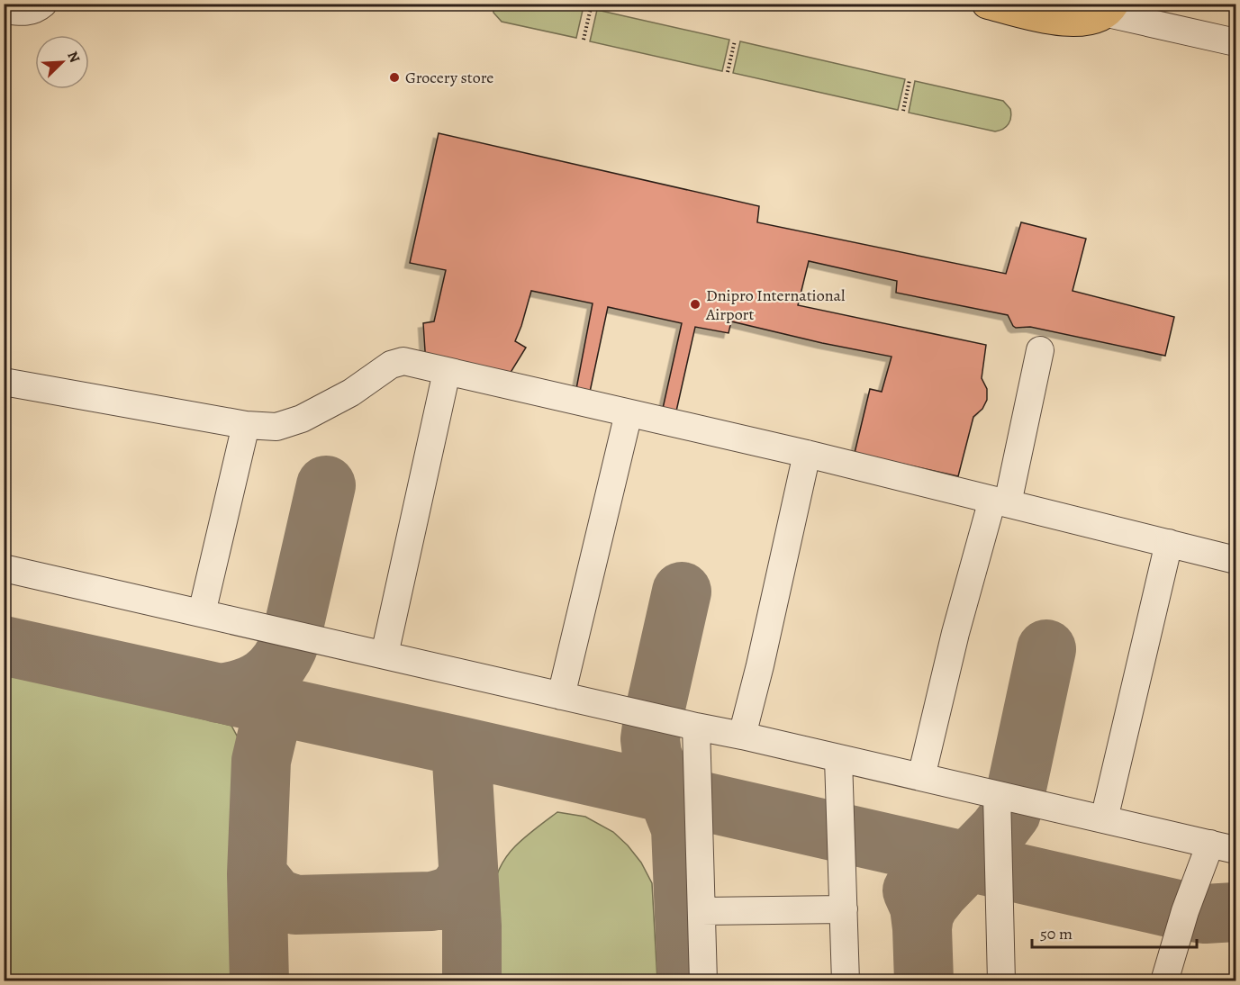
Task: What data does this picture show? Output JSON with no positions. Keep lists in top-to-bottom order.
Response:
{
  "places": ["Grocery store", "Dnipro International Airport"],
  "scale_bar": "50 m",
  "north": "top right"
}
